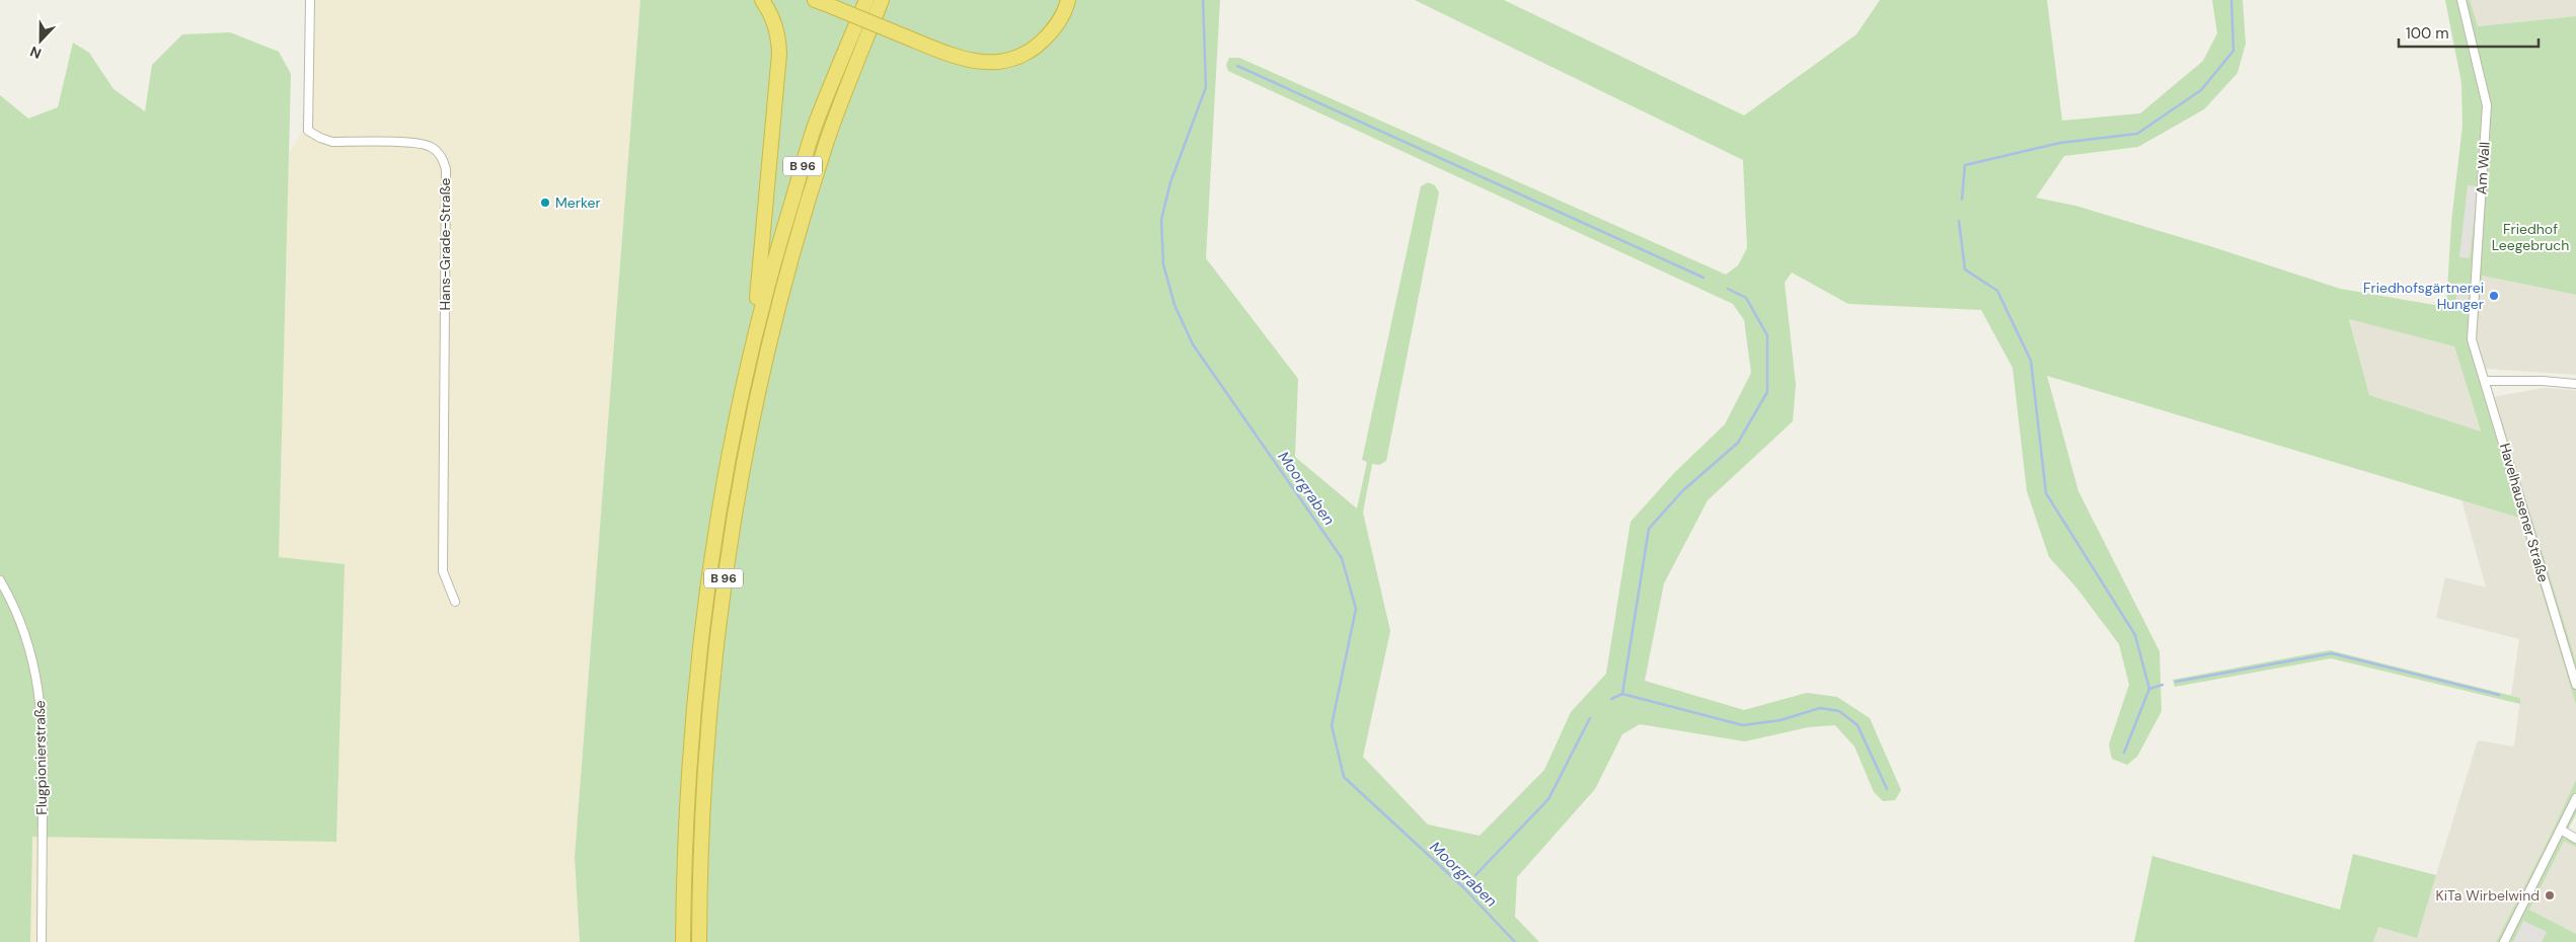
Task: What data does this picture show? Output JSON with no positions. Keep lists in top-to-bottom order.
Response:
{
  "streets": {
    "highway": ["B 96"],
    "street": [
      "Am Wall",
      "Hans-Grade-Straße",
      "Havelhausener Straße",
      "Flugpionierstraße"
    ]
  },
  "crossings": [
    ["Am Wall", "Havelhausener Straße"]
  ],
  "water": ["Moorgraben"],
  "parks": ["Friedhof Leegebruch"],
  "places": ["Merker", "Friedhofsgärtnerei Hunger", "KiTa Wirbelwind"],
  "scale_bar": "100 m",
  "north": "bottom"
}
